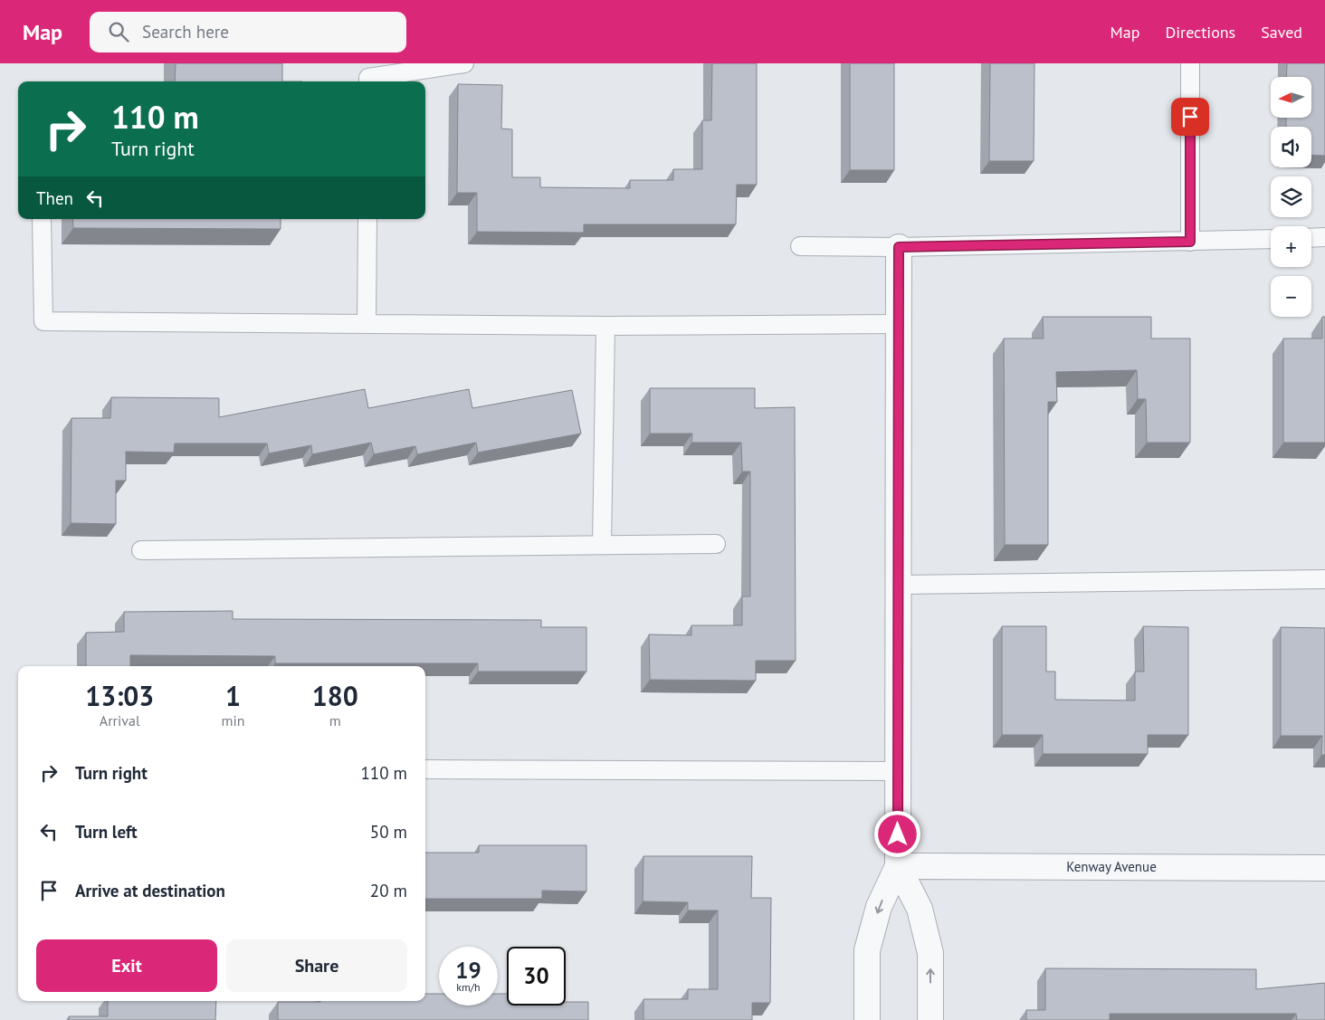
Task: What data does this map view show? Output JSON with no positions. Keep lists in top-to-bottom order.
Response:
{
  "streets": {
    "street": ["Kenway Avenue"]
  },
  "north": "left",
  "page": {
    "header": "Map",
    "search": "Search here",
    "nav": ["Map", "Directions", "Saved"],
    "map_buttons": ["+", "−"],
    "turn": ["110 m", "Turn right"],
    "then": "Then",
    "eta": [
      "13:03",
      "Arrival",
      "1",
      "min",
      "180",
      "m"
    ],
    "list": [
      {
        "name": "Turn right",
        "value": "110 m"
      },
      {
        "name": "Turn left",
        "value": "50 m"
      },
      {
        "name": "Arrive at destination",
        "value": "20 m"
      }
    ],
    "buttons": ["Exit", "Share"],
    "speed": "19 km/h",
    "limit": "30"
  }
}
